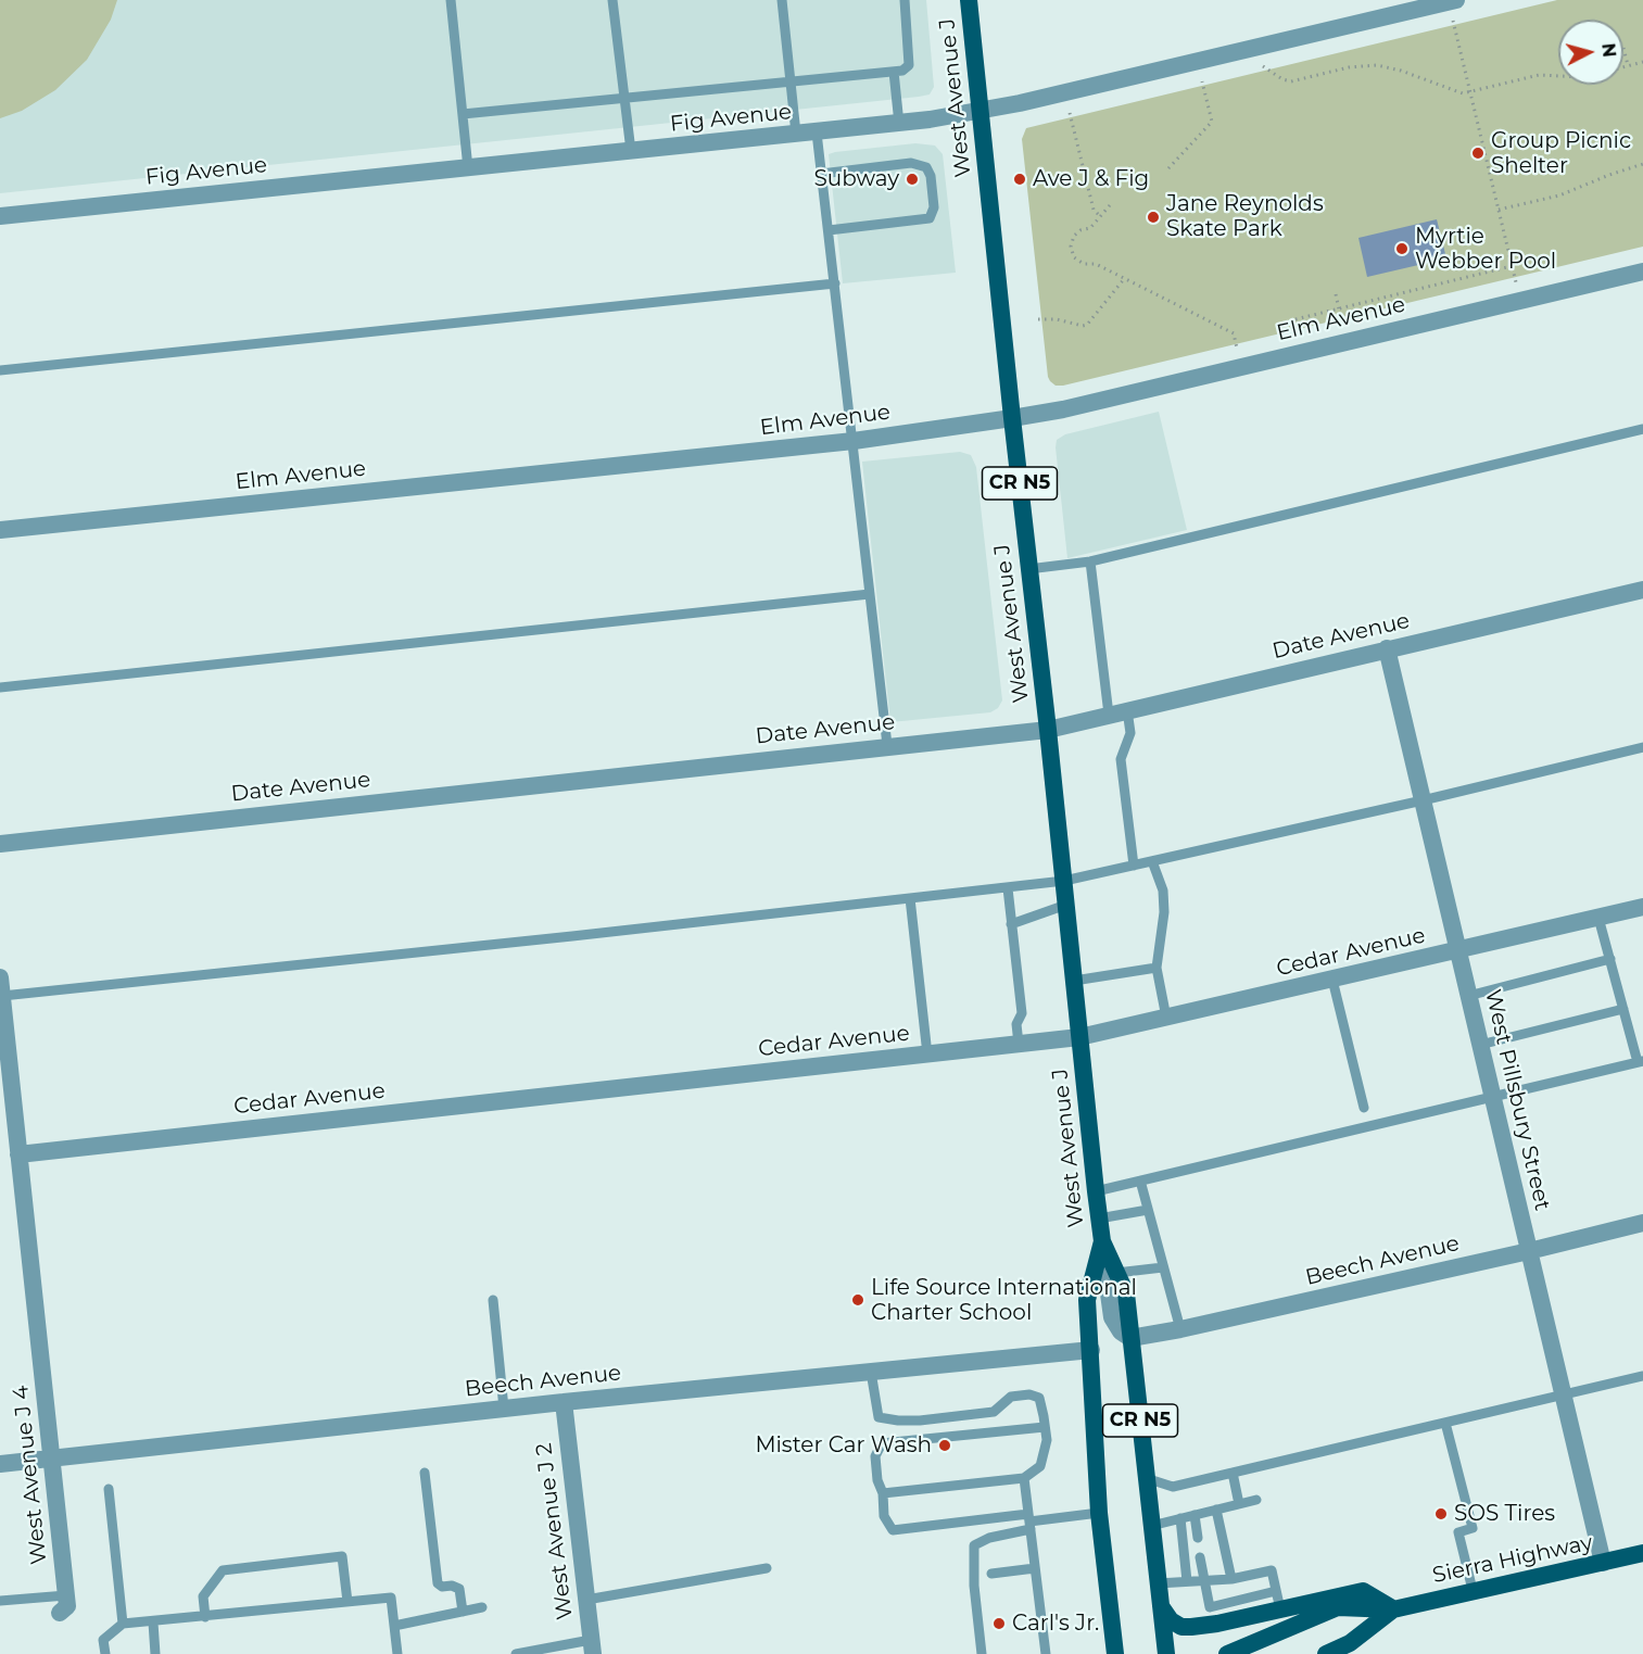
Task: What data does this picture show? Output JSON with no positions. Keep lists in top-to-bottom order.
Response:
{
  "streets": {
    "main road": ["West Avenue J", "CR N5", "Sierra Highway"],
    "street": [
      "Fig Avenue",
      "Elm Avenue",
      "Date Avenue",
      "Cedar Avenue",
      "West Pillsbury Street",
      "Beech Avenue",
      "West Avenue J 4",
      "West Avenue J 2"
    ]
  },
  "crossings": [
    ["West Avenue J", "Fig Avenue"],
    ["West Avenue J", "Elm Avenue"],
    ["West Avenue J", "Date Avenue"],
    ["West Avenue J", "Cedar Avenue"],
    ["West Avenue J", "Beech Avenue"],
    ["Date Avenue", "West Pillsbury Street"],
    ["Cedar Avenue", "West Pillsbury Street"],
    ["Cedar Avenue", "West Avenue J 4"],
    ["West Pillsbury Street", "Beech Avenue"],
    ["West Pillsbury Street", "Sierra Highway"],
    ["Beech Avenue", "West Avenue J 4"],
    ["Beech Avenue", "West Avenue J 2"]
  ],
  "places": [
    "Group Picnic Shelter",
    "Subway",
    "Ave J & Fig",
    "Jane Reynolds Skate Park",
    "Myrtie Webber Pool",
    "Life Source International Charter School",
    "Mister Car Wash",
    "SOS Tires",
    "Carl's Jr."
  ],
  "north": "right"
}
